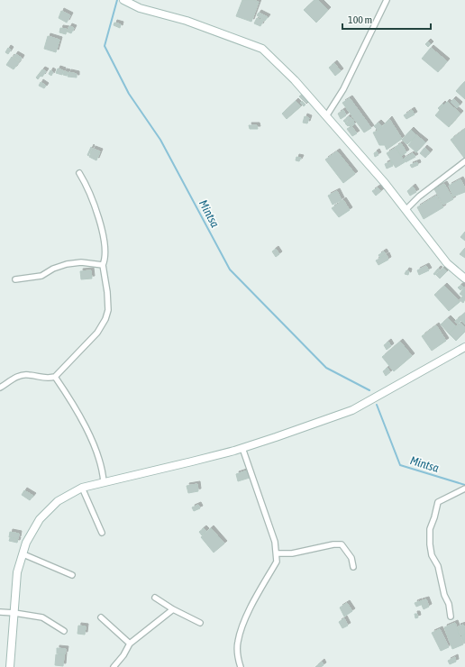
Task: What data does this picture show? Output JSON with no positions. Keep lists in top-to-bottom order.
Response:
{
  "water": ["Mintsa"],
  "scale_bar": "100 m"
}
